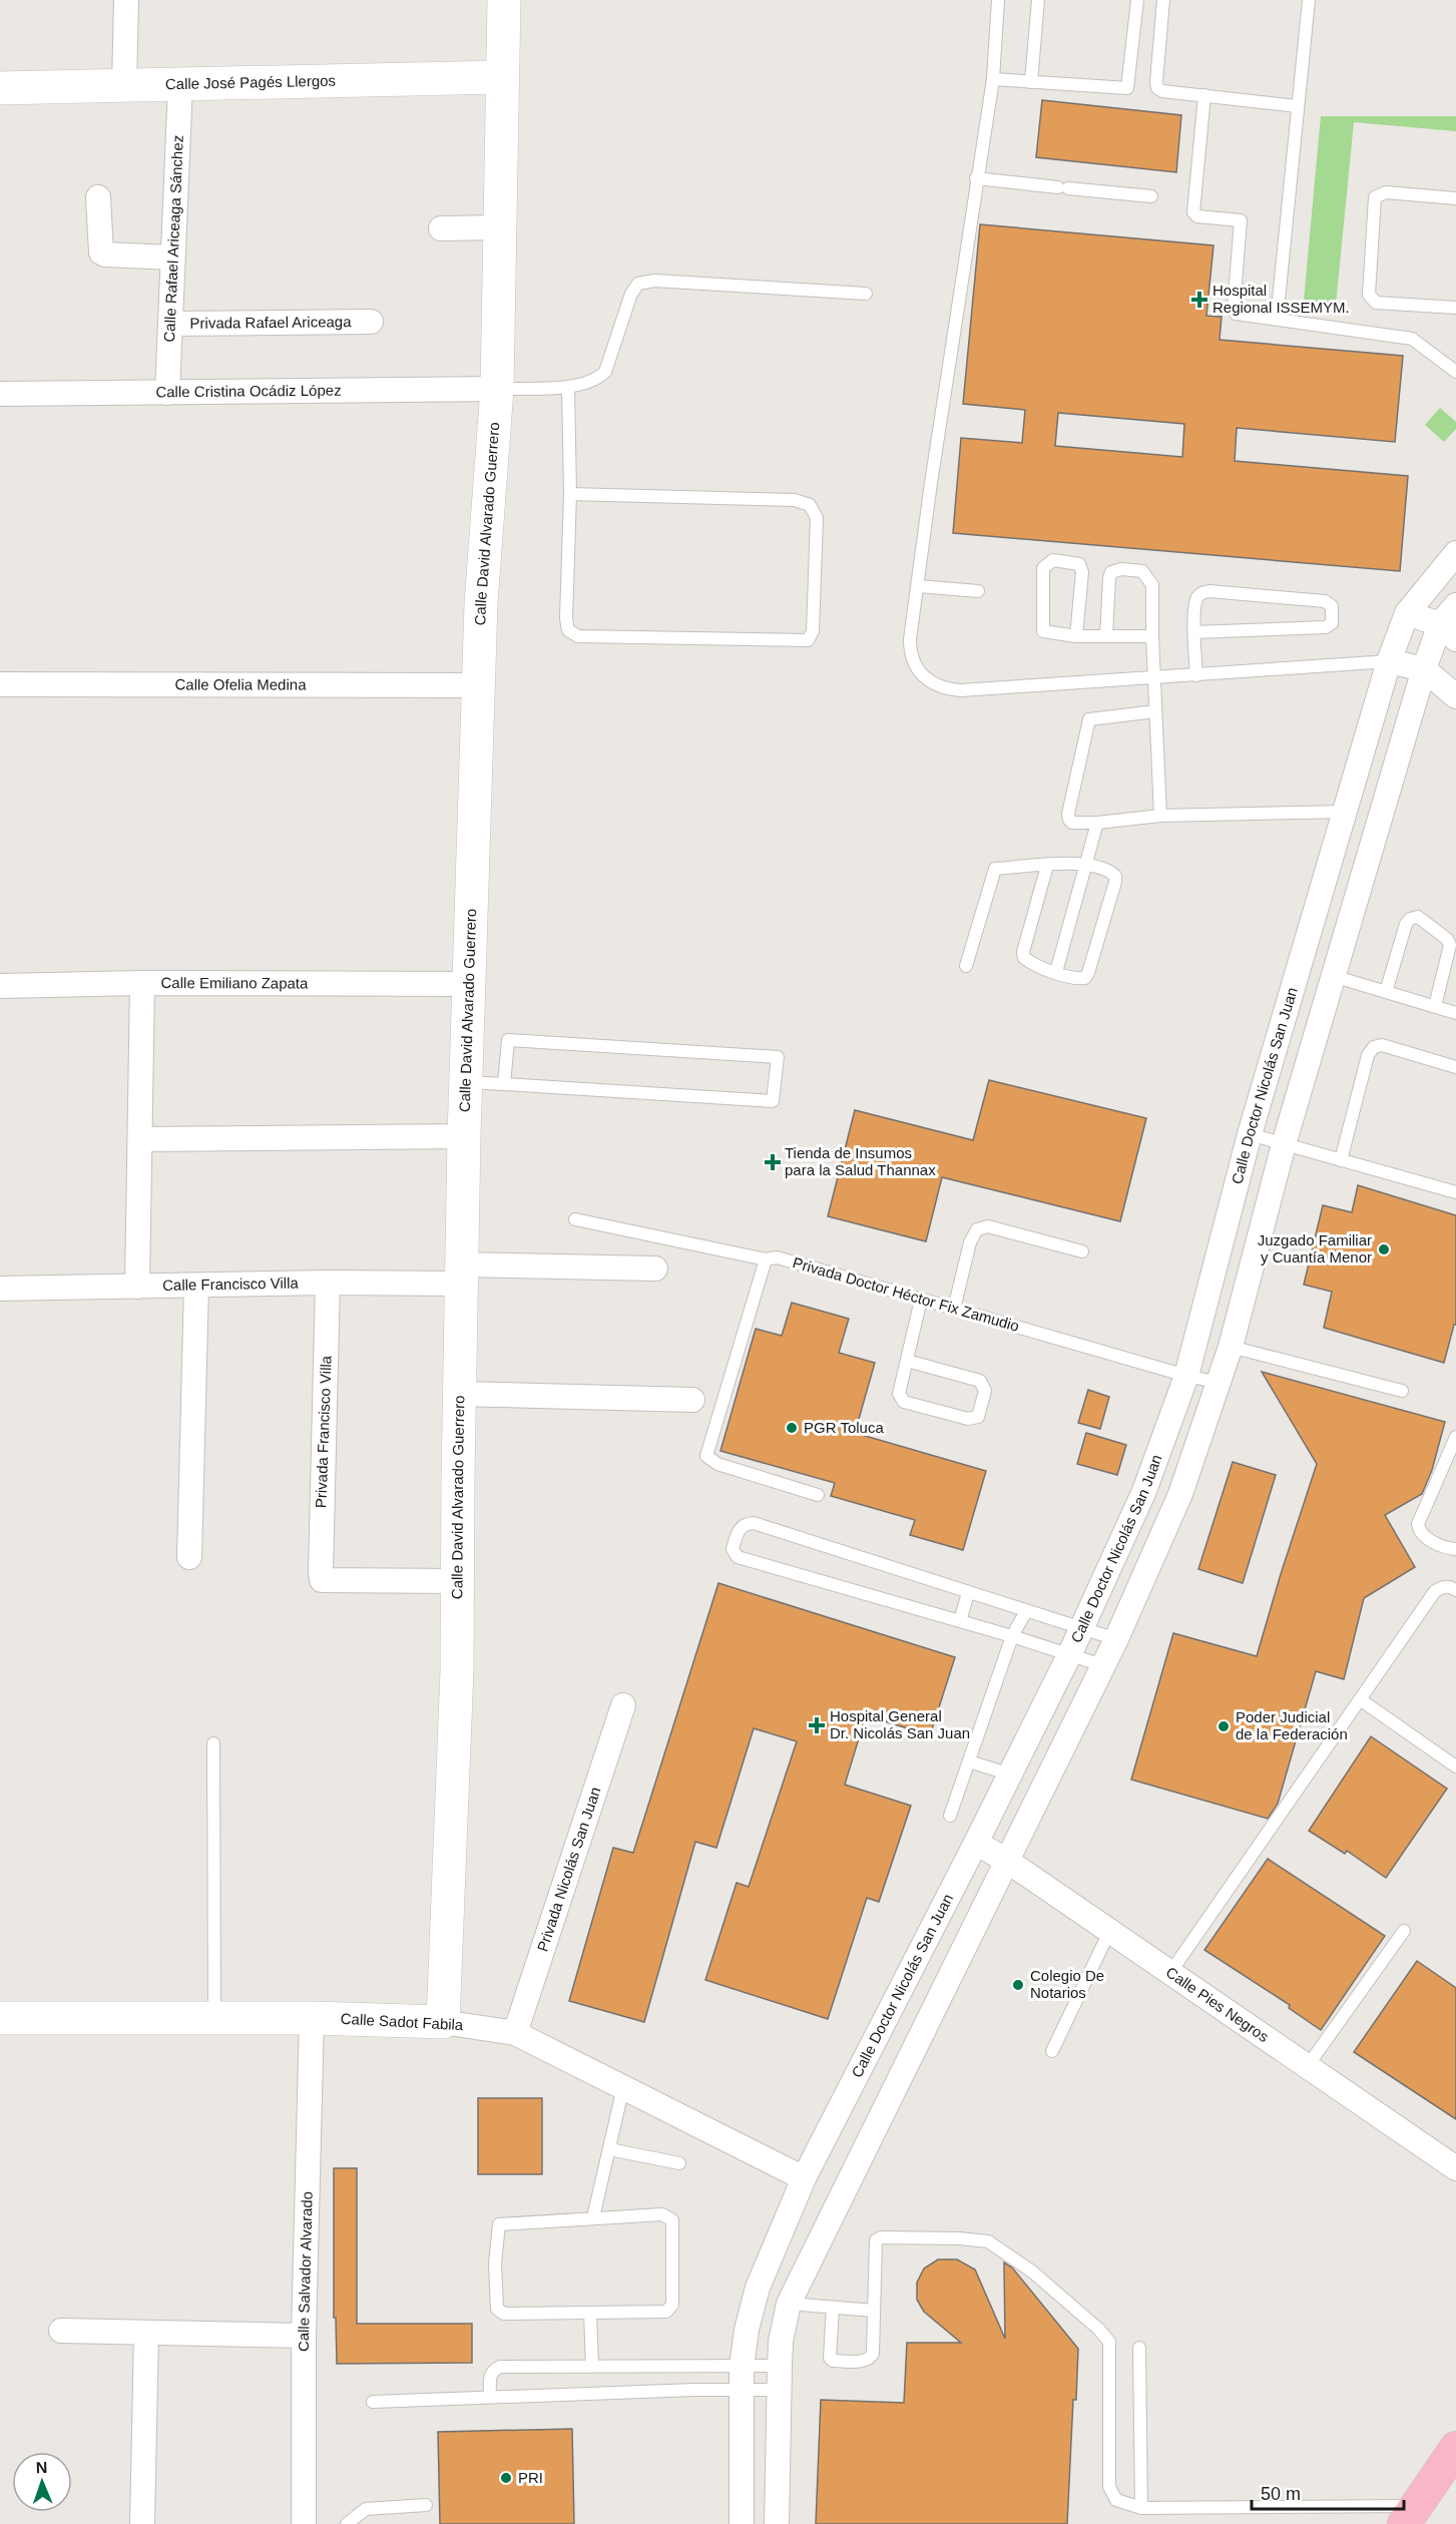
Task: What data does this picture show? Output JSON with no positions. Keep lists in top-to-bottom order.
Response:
{
  "streets": {
    "street": [
      "Calle José Pagés Llergos",
      "Calle Rafael Ariceaga Sánchez",
      "Privada Rafael Ariceaga",
      "Calle Cristina Ocádiz López",
      "Calle David Alvarado Guerrero",
      "Calle Ofelia Medina",
      "Calle Emiliano Zapata",
      "Calle Doctor Nicolás San Juan",
      "Calle Francisco Villa",
      "Privada Francisco Villa",
      "Privada Nicolás San Juan",
      "Calle Pies Negros",
      "Calle Sadot Fabila",
      "Calle Salvador Alvarado"
    ],
    "lane": ["Privada Doctor Héctor Fix Zamudio"]
  },
  "crossings": [
    ["Calle José Pagés Llergos", "Calle Rafael Ariceaga Sánchez"],
    ["Calle José Pagés Llergos", "Calle David Alvarado Guerrero"],
    ["Calle Rafael Ariceaga Sánchez", "Privada Rafael Ariceaga"],
    ["Calle Rafael Ariceaga Sánchez", "Calle Cristina Ocádiz López"],
    ["Calle Cristina Ocádiz López", "Calle David Alvarado Guerrero"],
    ["Calle David Alvarado Guerrero", "Calle Ofelia Medina"],
    ["Calle David Alvarado Guerrero", "Calle Emiliano Zapata"],
    ["Calle David Alvarado Guerrero", "Calle Francisco Villa"],
    ["Calle David Alvarado Guerrero", "Privada Francisco Villa"],
    ["Calle David Alvarado Guerrero", "Calle Sadot Fabila"],
    ["Calle Doctor Nicolás San Juan", "Privada Doctor Héctor Fix Zamudio"],
    ["Calle Doctor Nicolás San Juan", "Calle Pies Negros"],
    ["Calle Doctor Nicolás San Juan", "Calle Sadot Fabila"],
    ["Calle Francisco Villa", "Privada Francisco Villa"],
    ["Privada Nicolás San Juan", "Calle Sadot Fabila"],
    ["Calle Sadot Fabila", "Calle Salvador Alvarado"]
  ],
  "places": {
    "health": ["Hospital Regional ISSEMYM.", "Tienda de Insumos para la Salud Thannax", "Hospital General Dr. Nicolás San Juan"],
    "other": [
      "Juzgado Familiar y Cuantía Menor",
      "PGR Toluca",
      "Poder Judicial de la Federación",
      "Colegio De Notarios",
      "PRI"
    ]
  },
  "scale_bar": "50 m",
  "north": "top"
}
